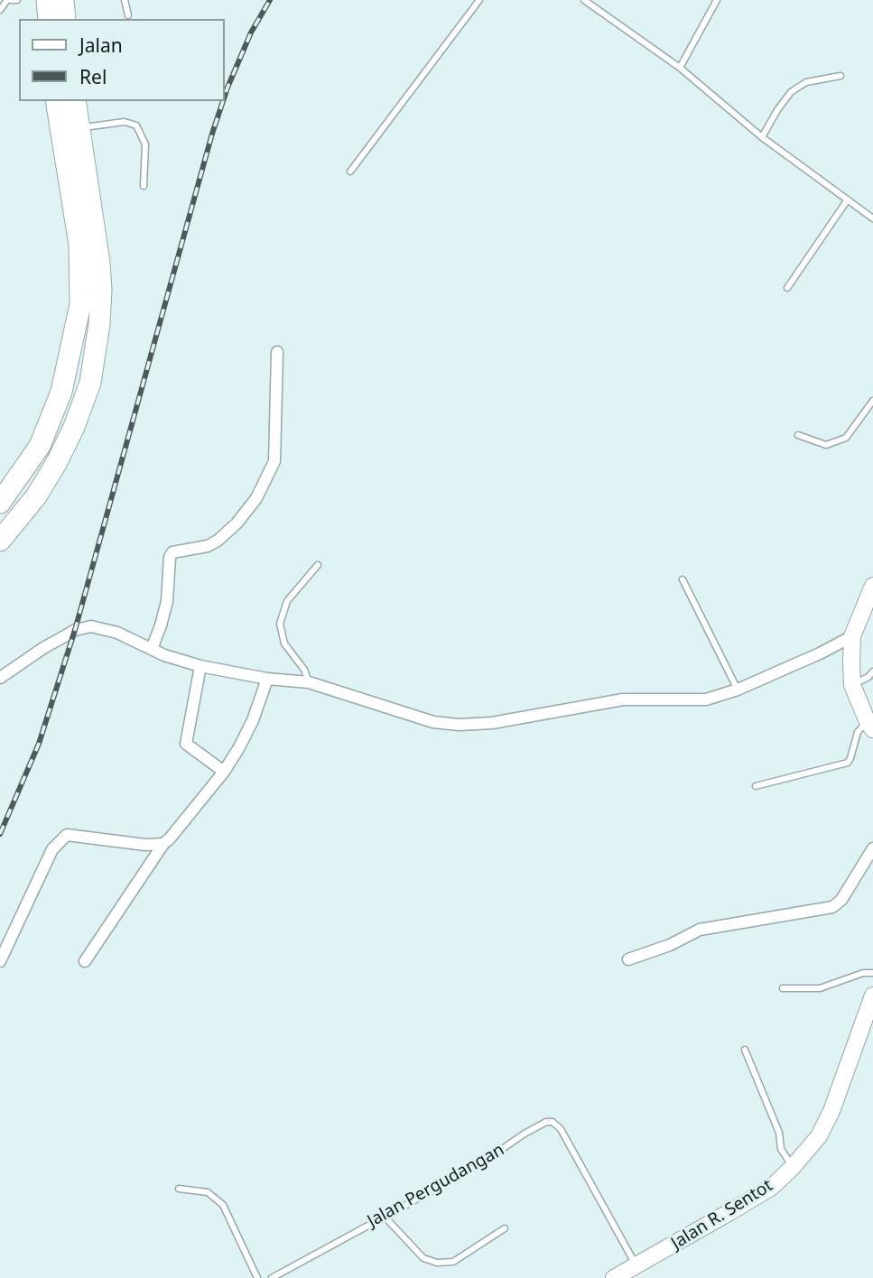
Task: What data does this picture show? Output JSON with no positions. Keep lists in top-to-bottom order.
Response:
{
  "streets": {
    "street": ["Jalan R. Sentot"],
    "lane": ["Jalan Pergudangan"]
  },
  "crossings": [
    ["Jalan Pergudangan", "Jalan R. Sentot"]
  ],
  "legend": ["Jalan", "Rel"]
}
